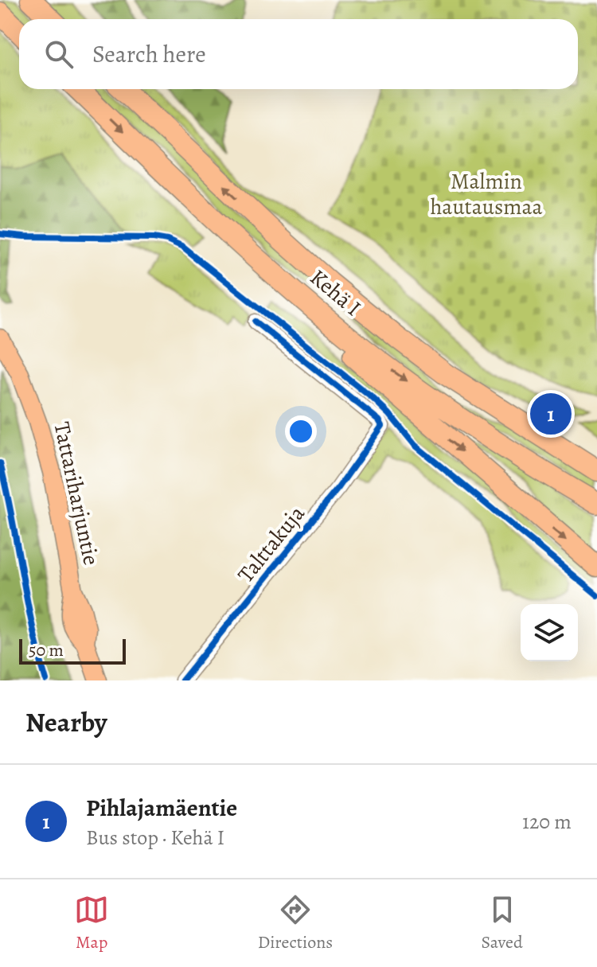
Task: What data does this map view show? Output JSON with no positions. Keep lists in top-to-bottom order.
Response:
{
  "streets": {
    "highway": ["Kehä I"],
    "main road": ["Tattariharjuntie"],
    "street": ["Talttakuja"]
  },
  "parks": ["Malmin hautausmaa"],
  "scale_bar": "50 m",
  "page": {
    "search": "Search here",
    "pins": "1",
    "scale": "50 m",
    "heading": "Nearby",
    "list": [
      {
        "mark": "1",
        "name": "Pihlajamäentie",
        "note": "Bus stop · Kehä I",
        "value": "120 m"
      }
    ],
    "nav": ["Map", "Directions", "Saved"]
  }
}
